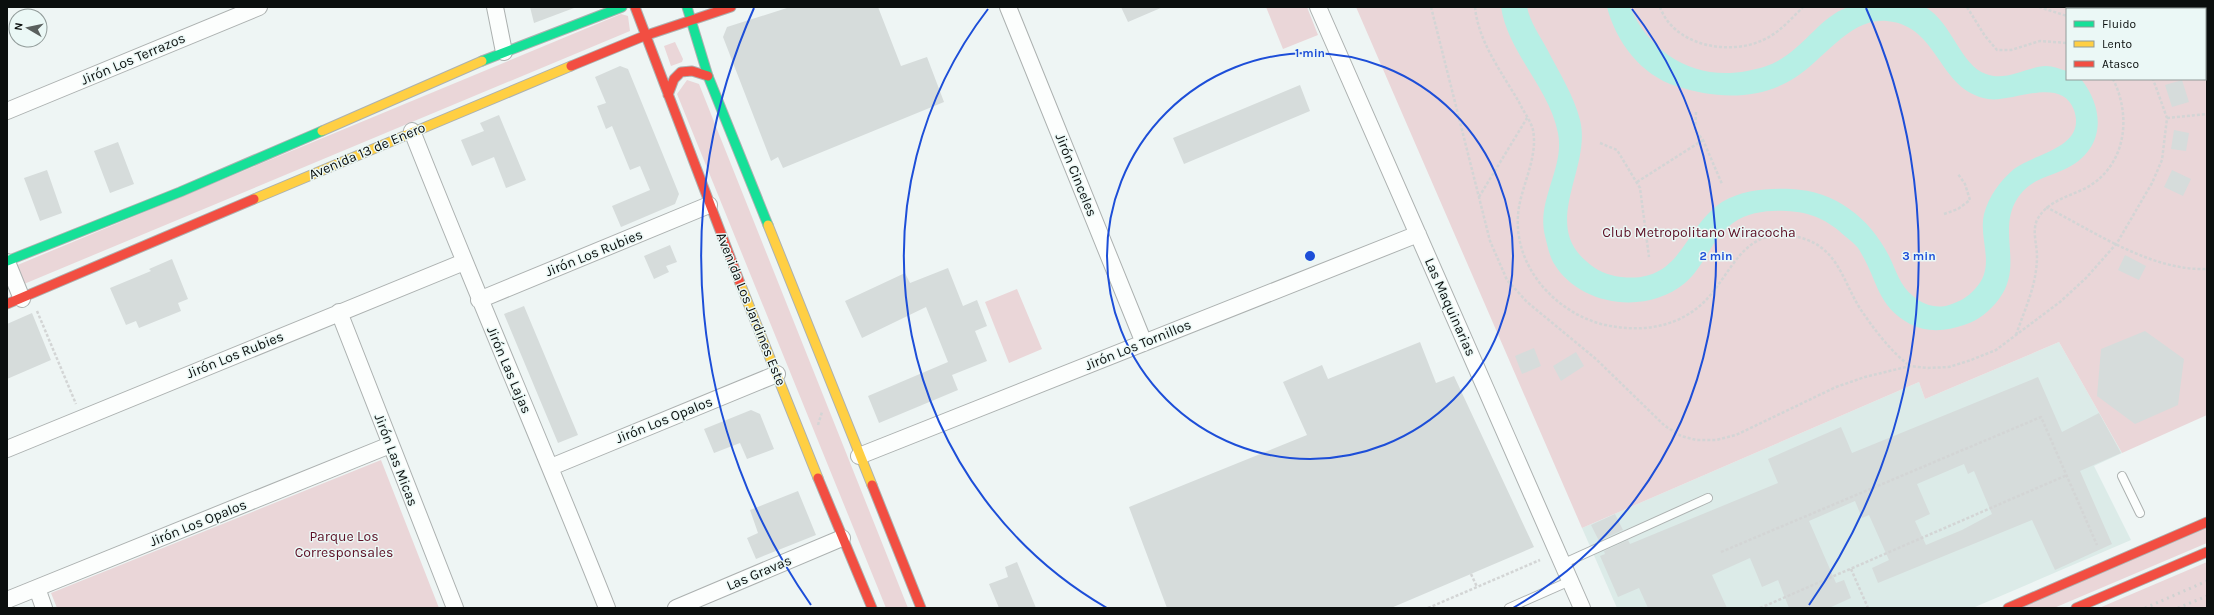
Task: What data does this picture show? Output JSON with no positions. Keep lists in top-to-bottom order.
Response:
{
  "streets": {
    "main road": ["Avenida 13 de Enero", "Avenida Los Jardines Este"],
    "street": [
      "Jirón Los Terrazos",
      "Jirón Cinceles",
      "Jirón Los Rubies",
      "Las Maquinarias",
      "Jirón Los Tornillos",
      "Jirón Las Lajas",
      "Jirón Los Opalos",
      "Jirón Las Micas",
      "Las Gravas"
    ]
  },
  "crossings": [
    ["Avenida 13 de Enero", "Avenida Los Jardines Este"],
    ["Avenida 13 de Enero", "Jirón Las Lajas"],
    ["Jirón Cinceles", "Jirón Los Tornillos"],
    ["Jirón Los Rubies", "Avenida Los Jardines Este"],
    ["Jirón Los Rubies", "Jirón Las Lajas"],
    ["Jirón Los Rubies", "Jirón Las Micas"],
    ["Las Maquinarias", "Jirón Los Tornillos"],
    ["Avenida Los Jardines Este", "Jirón Los Opalos"],
    ["Avenida Los Jardines Este", "Las Gravas"],
    ["Jirón Las Lajas", "Jirón Los Opalos"],
    ["Jirón Los Opalos", "Jirón Las Micas"]
  ],
  "parks": ["Club Metropolitano Wiracocha", "Parque Los Corresponsales"],
  "legend": ["Fluido", "Lento", "Atasco"],
  "north": "left",
  "rings": ["1 min", "2 min", "3 min"]
}
